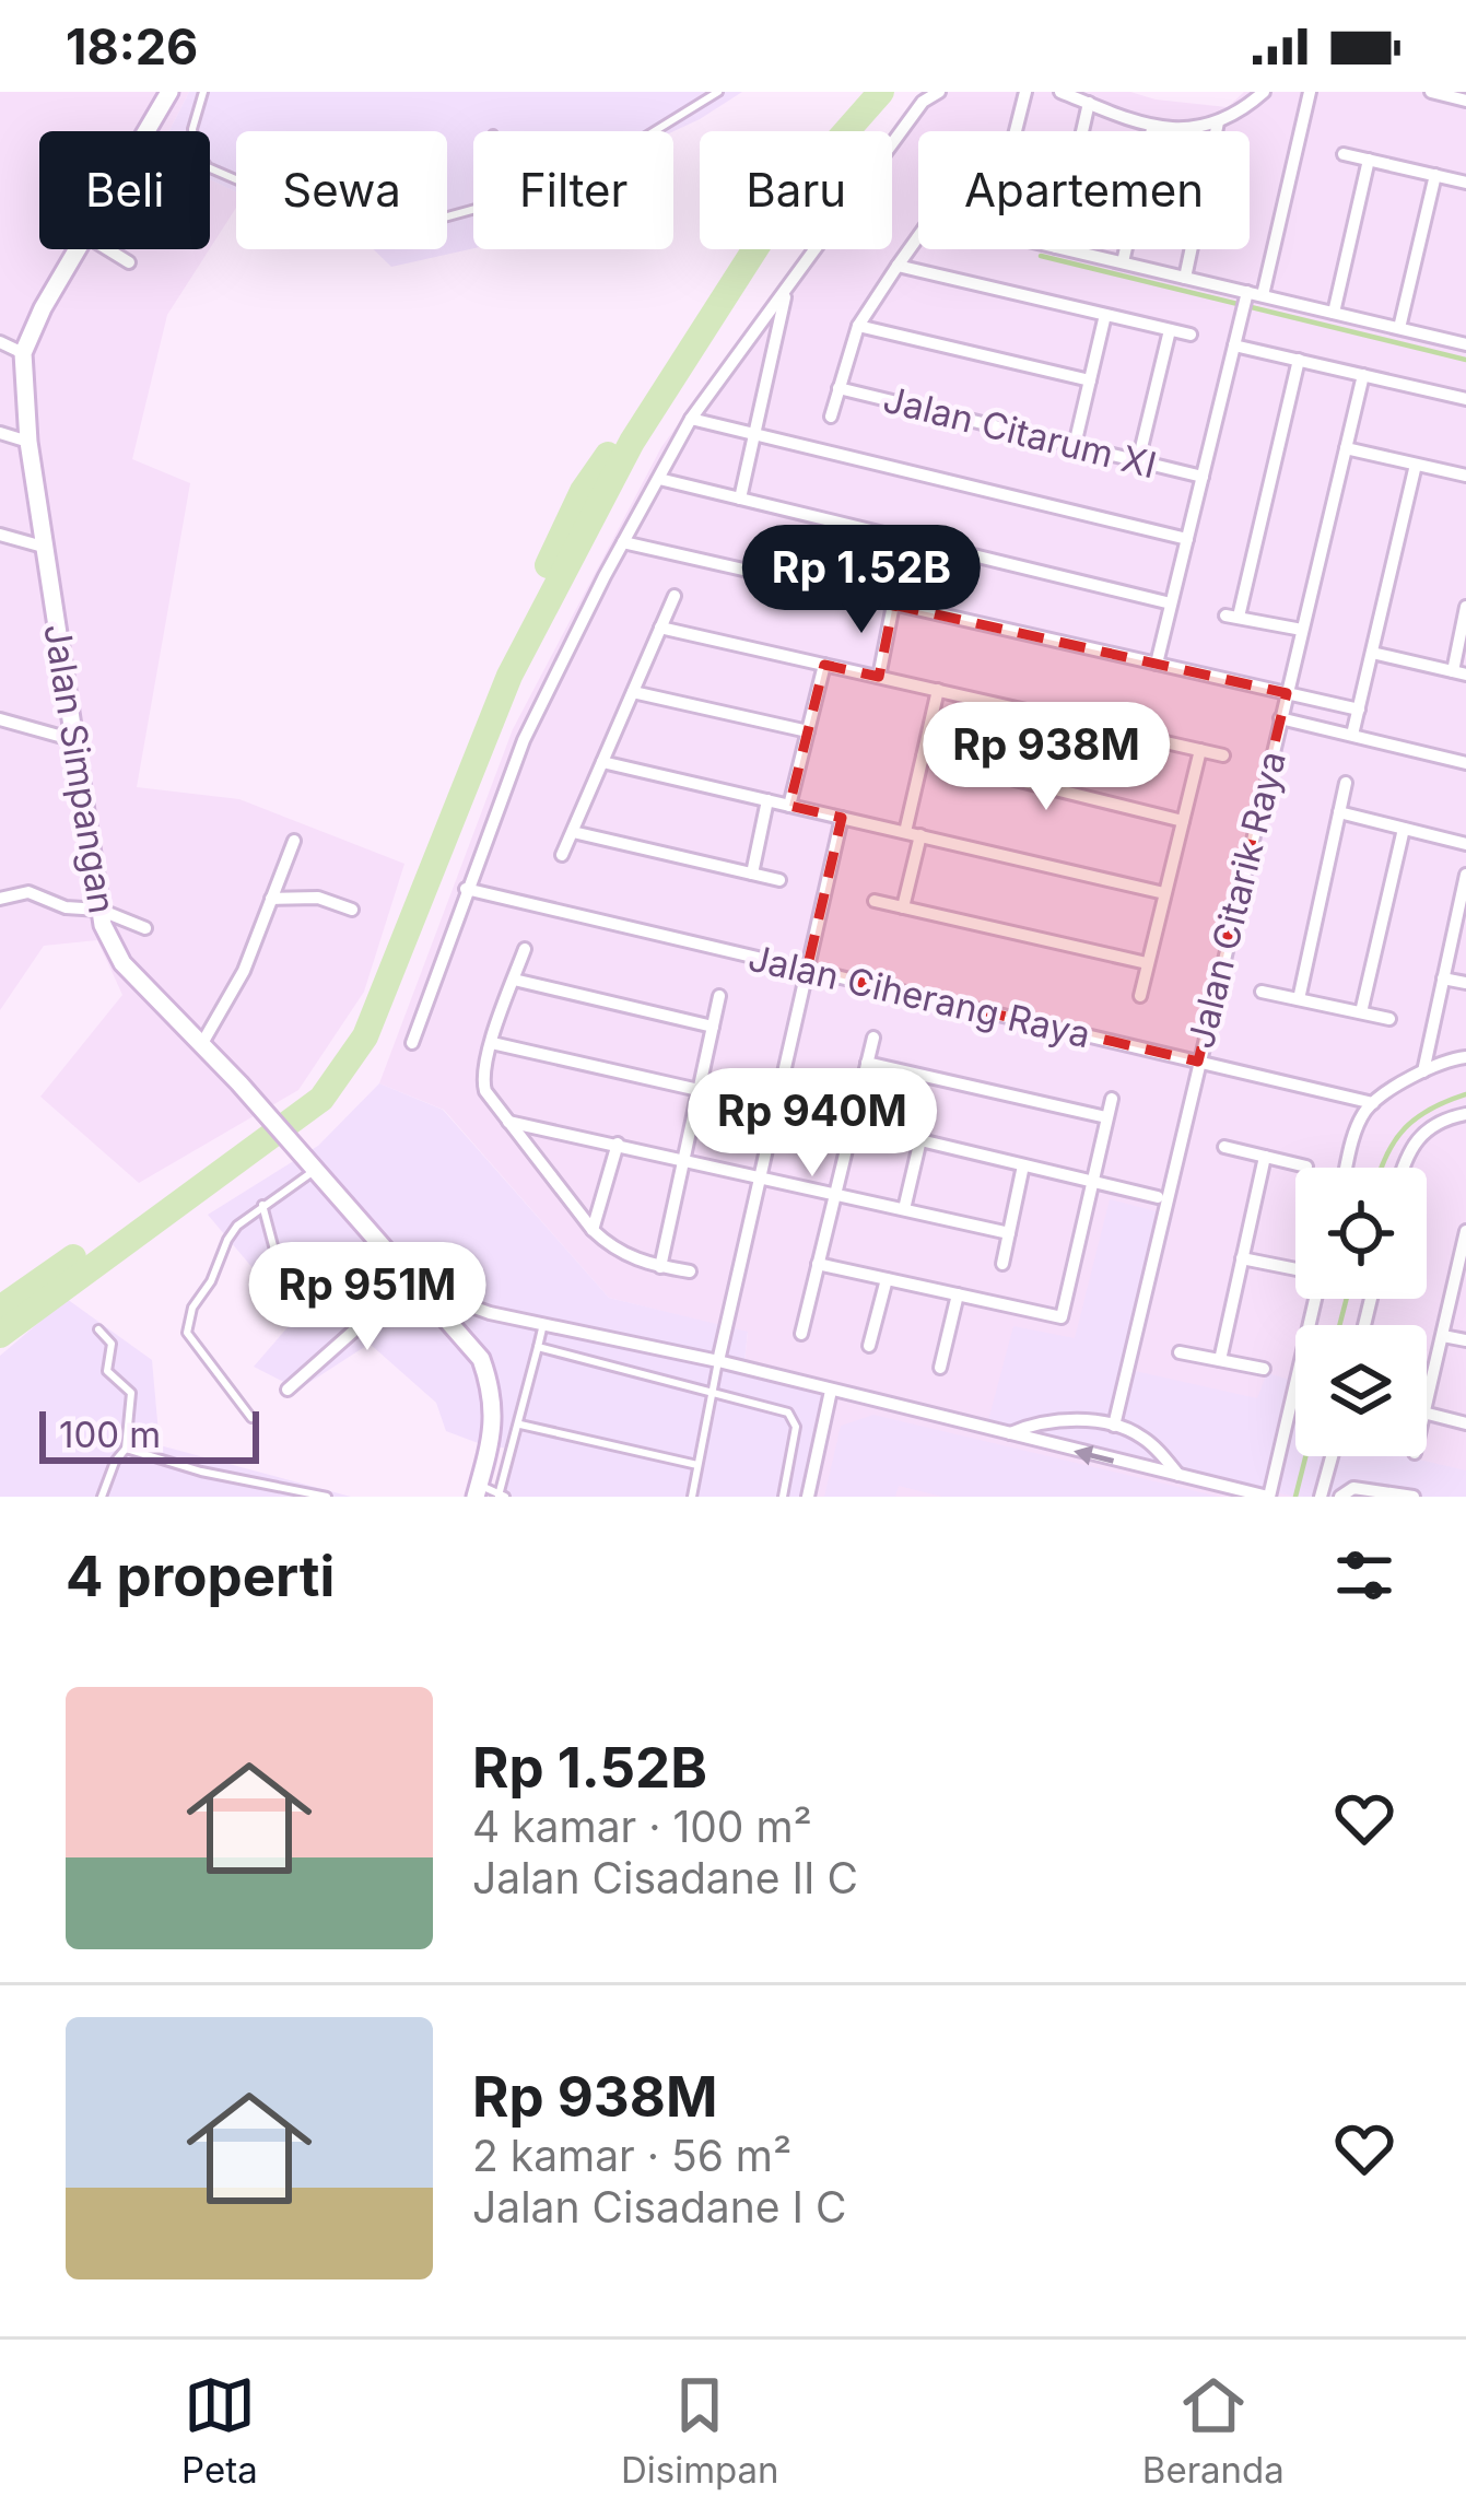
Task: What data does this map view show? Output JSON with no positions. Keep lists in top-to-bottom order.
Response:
{
  "streets": {
    "street": [
      "Jalan Citarum XI",
      "Jalan Simpangan",
      "Jalan Citarik Raya",
      "Jalan Ciherang Raya"
    ]
  },
  "crossings": [
    ["Jalan Citarik Raya", "Jalan Ciherang Raya"]
  ],
  "scale_bar": "100 m",
  "page": {
    "status": "18:26",
    "chip": [
      "Beli",
      "Sewa",
      "Filter",
      "Baru",
      "Apartemen"
    ],
    "price": [
      "Rp 1.52B",
      "Rp 938M",
      "Rp 940M",
      "Rp 951M"
    ],
    "scale": "100 m",
    "heading": "4 properti",
    "list": [
      {
        "name": "Rp 1.52B",
        "note": "4 kamar · 100 m² · Jalan Cisadane II C"
      },
      {
        "name": "Rp 938M",
        "note": "2 kamar · 56 m² · Jalan Cisadane I C"
      }
    ],
    "tabs": ["Peta", "Disimpan", "Beranda"]
  }
}
